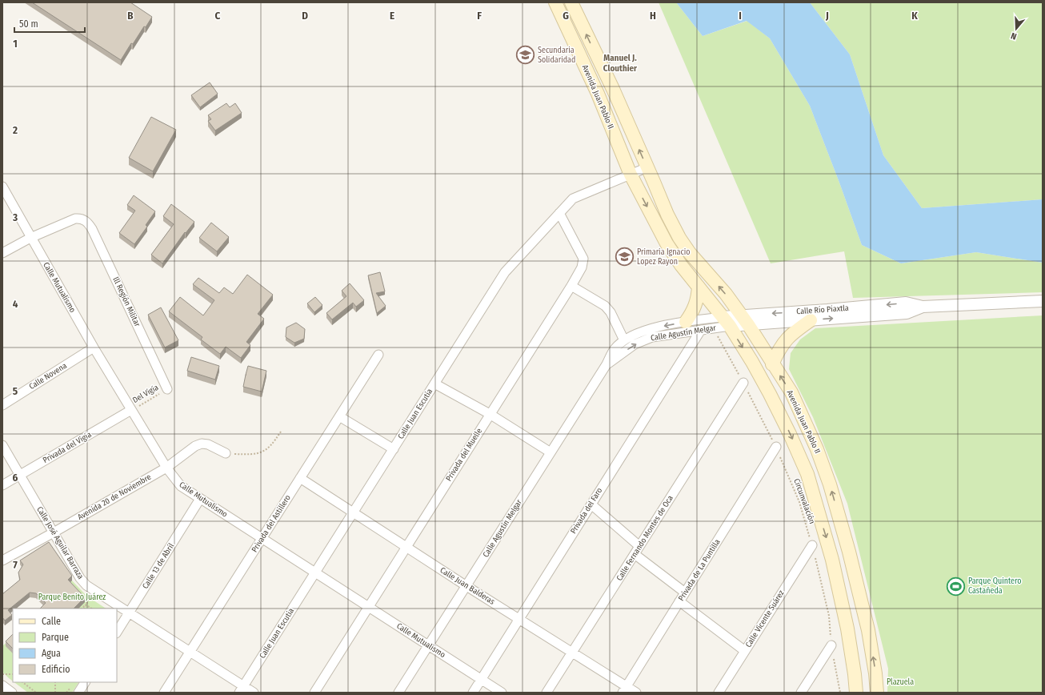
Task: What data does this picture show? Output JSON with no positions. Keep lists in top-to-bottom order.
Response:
{
  "streets": {
    "main road": ["Avenida Juan Pablo II"],
    "street": [
      "Calle Mutualismo",
      "lll Región Militar",
      "Calle Río Piaxtla",
      "Calle Agustín Melgar",
      "Calle Novena",
      "Calle Juan Escutia",
      "Privada del Vigía",
      "Privada del Muelle",
      "Avenida 20 de Noviembre",
      "Privada del Faro",
      "Privada del Astillero",
      "Calle Fernando Montes de Oca",
      "Calle José Aguilar Barraza",
      "Calle 13 de Abril",
      "Privada de La Puntilla",
      "Calle Juan Balderas",
      "Calle Vicente Suárez"
    ],
    "path": ["Del Vigía", "Circunvalación"]
  },
  "crossings": [
    ["Avenida Juan Pablo II", "Calle Río Piaxtla"],
    ["Avenida Juan Pablo II", "Calle Agustín Melgar"],
    ["Avenida Juan Pablo II", "Calle Juan Escutia"],
    ["Calle Mutualismo", "lll Región Militar"],
    ["Calle Mutualismo", "Calle Agustín Melgar"],
    ["Calle Mutualismo", "Calle Novena"],
    ["Calle Mutualismo", "Del Vigía"],
    ["Calle Mutualismo", "Calle Juan Escutia"],
    ["Calle Mutualismo", "Privada del Vigía"],
    ["Calle Mutualismo", "Privada del Muelle"],
    ["Calle Mutualismo", "Avenida 20 de Noviembre"],
    ["Calle Mutualismo", "Privada del Faro"],
    ["Calle Mutualismo", "Privada del Astillero"],
    ["Calle Mutualismo", "Calle 13 de Abril"],
    ["lll Región Militar", "Del Vigía"],
    ["Calle Río Piaxtla", "Calle Agustín Melgar"],
    ["Calle Agustín Melgar", "Circunvalación"],
    ["Calle Agustín Melgar", "Privada del Faro"],
    ["Calle Agustín Melgar", "Calle Juan Balderas"],
    ["Del Vigía", "Privada del Vigía"],
    ["Calle Juan Escutia", "Privada del Muelle"],
    ["Calle Juan Escutia", "Calle José Aguilar Barraza"],
    ["Calle Juan Escutia", "Calle Juan Balderas"],
    ["Privada del Vigía", "Calle José Aguilar Barraza"],
    ["Privada del Muelle", "Calle Juan Balderas"],
    ["Avenida 20 de Noviembre", "Calle José Aguilar Barraza"],
    ["Circunvalación", "Calle Fernando Montes de Oca"],
    ["Circunvalación", "Privada de La Puntilla"],
    ["Circunvalación", "Calle Vicente Suárez"],
    ["Privada del Faro", "Calle Juan Balderas"],
    ["Privada del Astillero", "Calle José Aguilar Barraza"],
    ["Privada del Astillero", "Calle Juan Balderas"],
    ["Calle Fernando Montes de Oca", "Calle Juan Balderas"],
    ["Calle José Aguilar Barraza", "Calle 13 de Abril"],
    ["Privada de La Puntilla", "Calle Juan Balderas"]
  ],
  "districts": ["Manuel J. Clouthier"],
  "parks": ["Parque Benito Juárez", "Plazuela"],
  "places": {
    "school or university": ["Secundaria Solidaridad", "Primaria Ignacio Lopez Rayon"],
    "sports": ["Parque Quintero Castañeda"]
  },
  "legend": [
    "Calle",
    "Parque",
    "Agua",
    "Edificio"
  ],
  "scale_bar": "50 m",
  "north": "bottom",
  "grid": {
    "columns": [
      "B",
      "C",
      "D",
      "E",
      "F",
      "G",
      "H",
      "I",
      "J",
      "K"
    ],
    "rows": [
      "1",
      "2",
      "3",
      "4",
      "5",
      "6",
      "7"
    ]
  }
}
